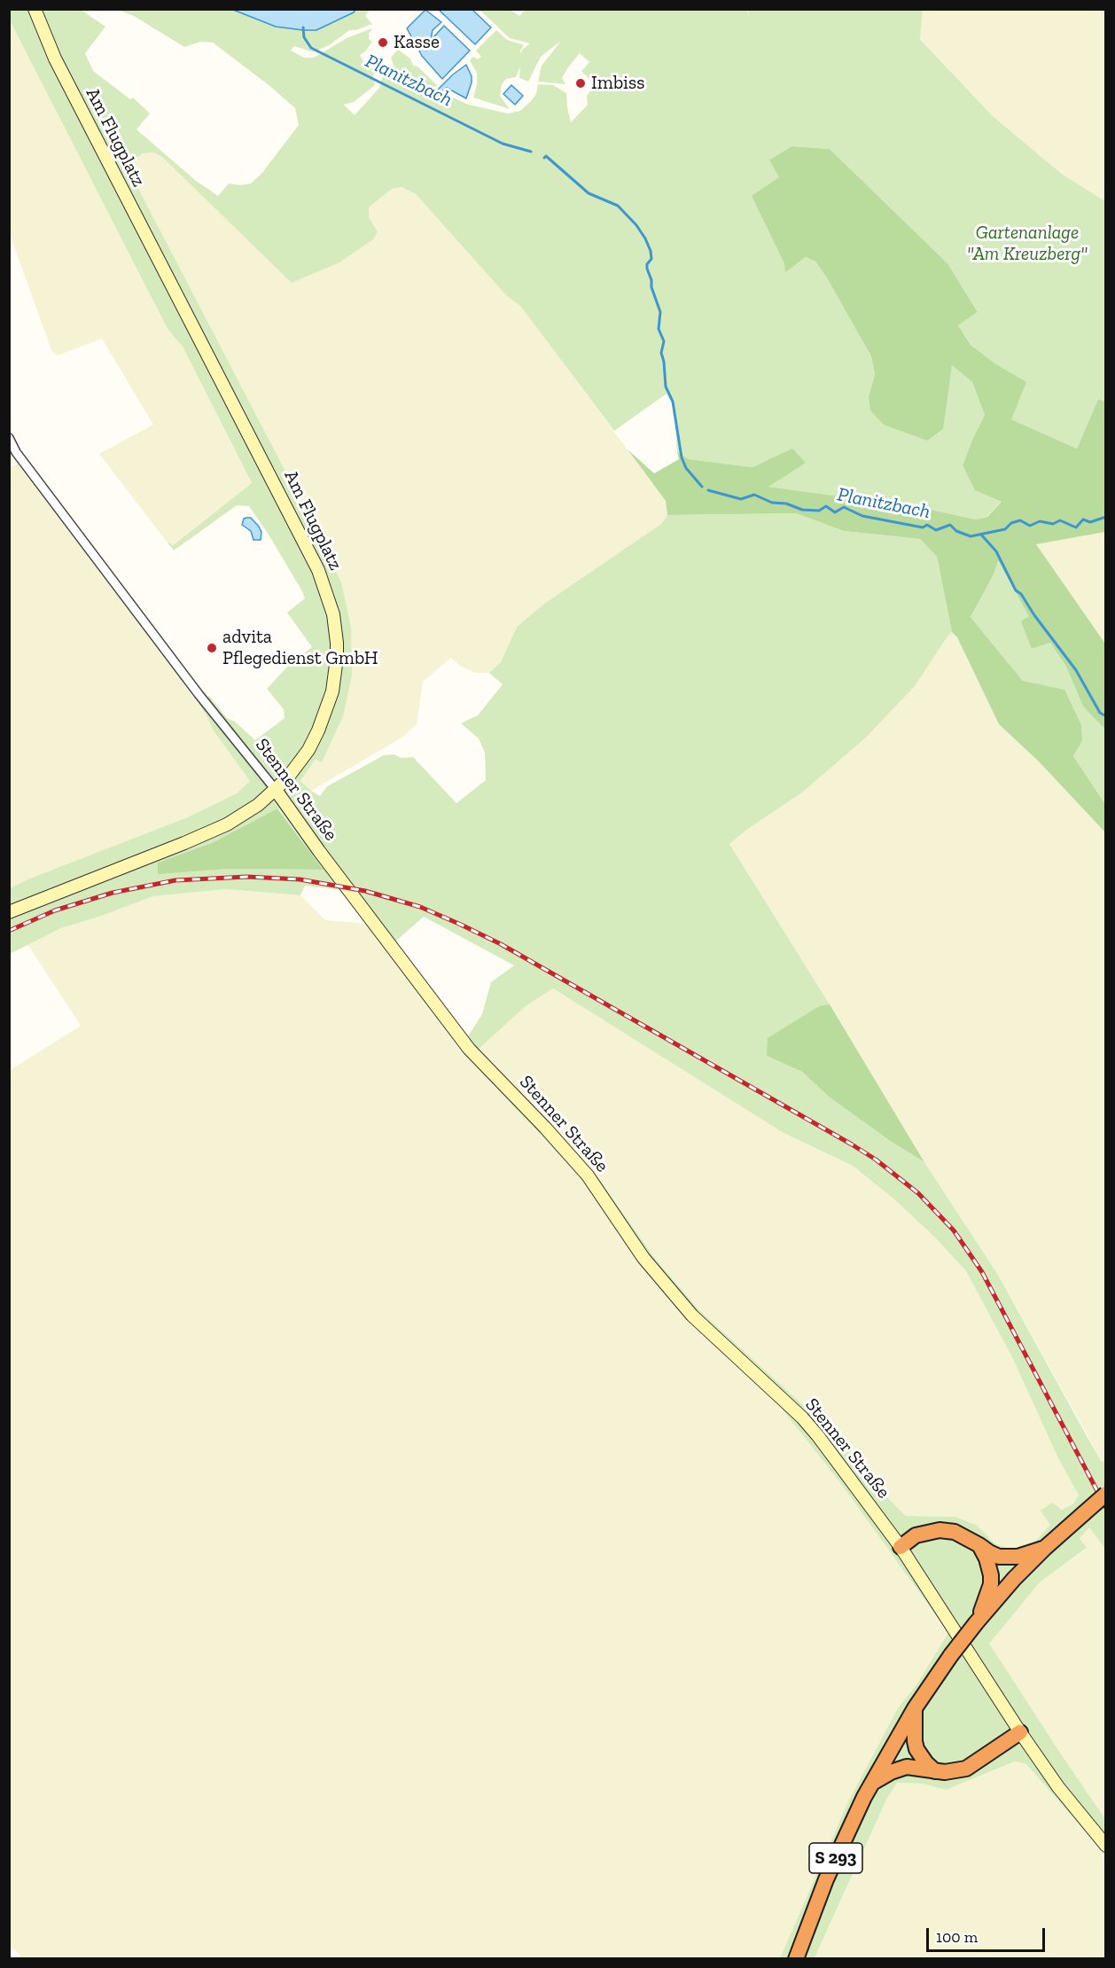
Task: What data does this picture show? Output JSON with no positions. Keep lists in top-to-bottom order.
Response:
{
  "streets": {
    "highway": ["S 293"],
    "street": ["Am Flugplatz", "Stenner Straße"]
  },
  "crossings": [
    ["Am Flugplatz", "Stenner Straße"]
  ],
  "water": ["Planitzbach"],
  "parks": ["Gartenanlage \"Am Kreuzberg\""],
  "places": ["Kasse", "Imbiss", "advita Pflegedienst GmbH"],
  "scale_bar": "100 m"
}
